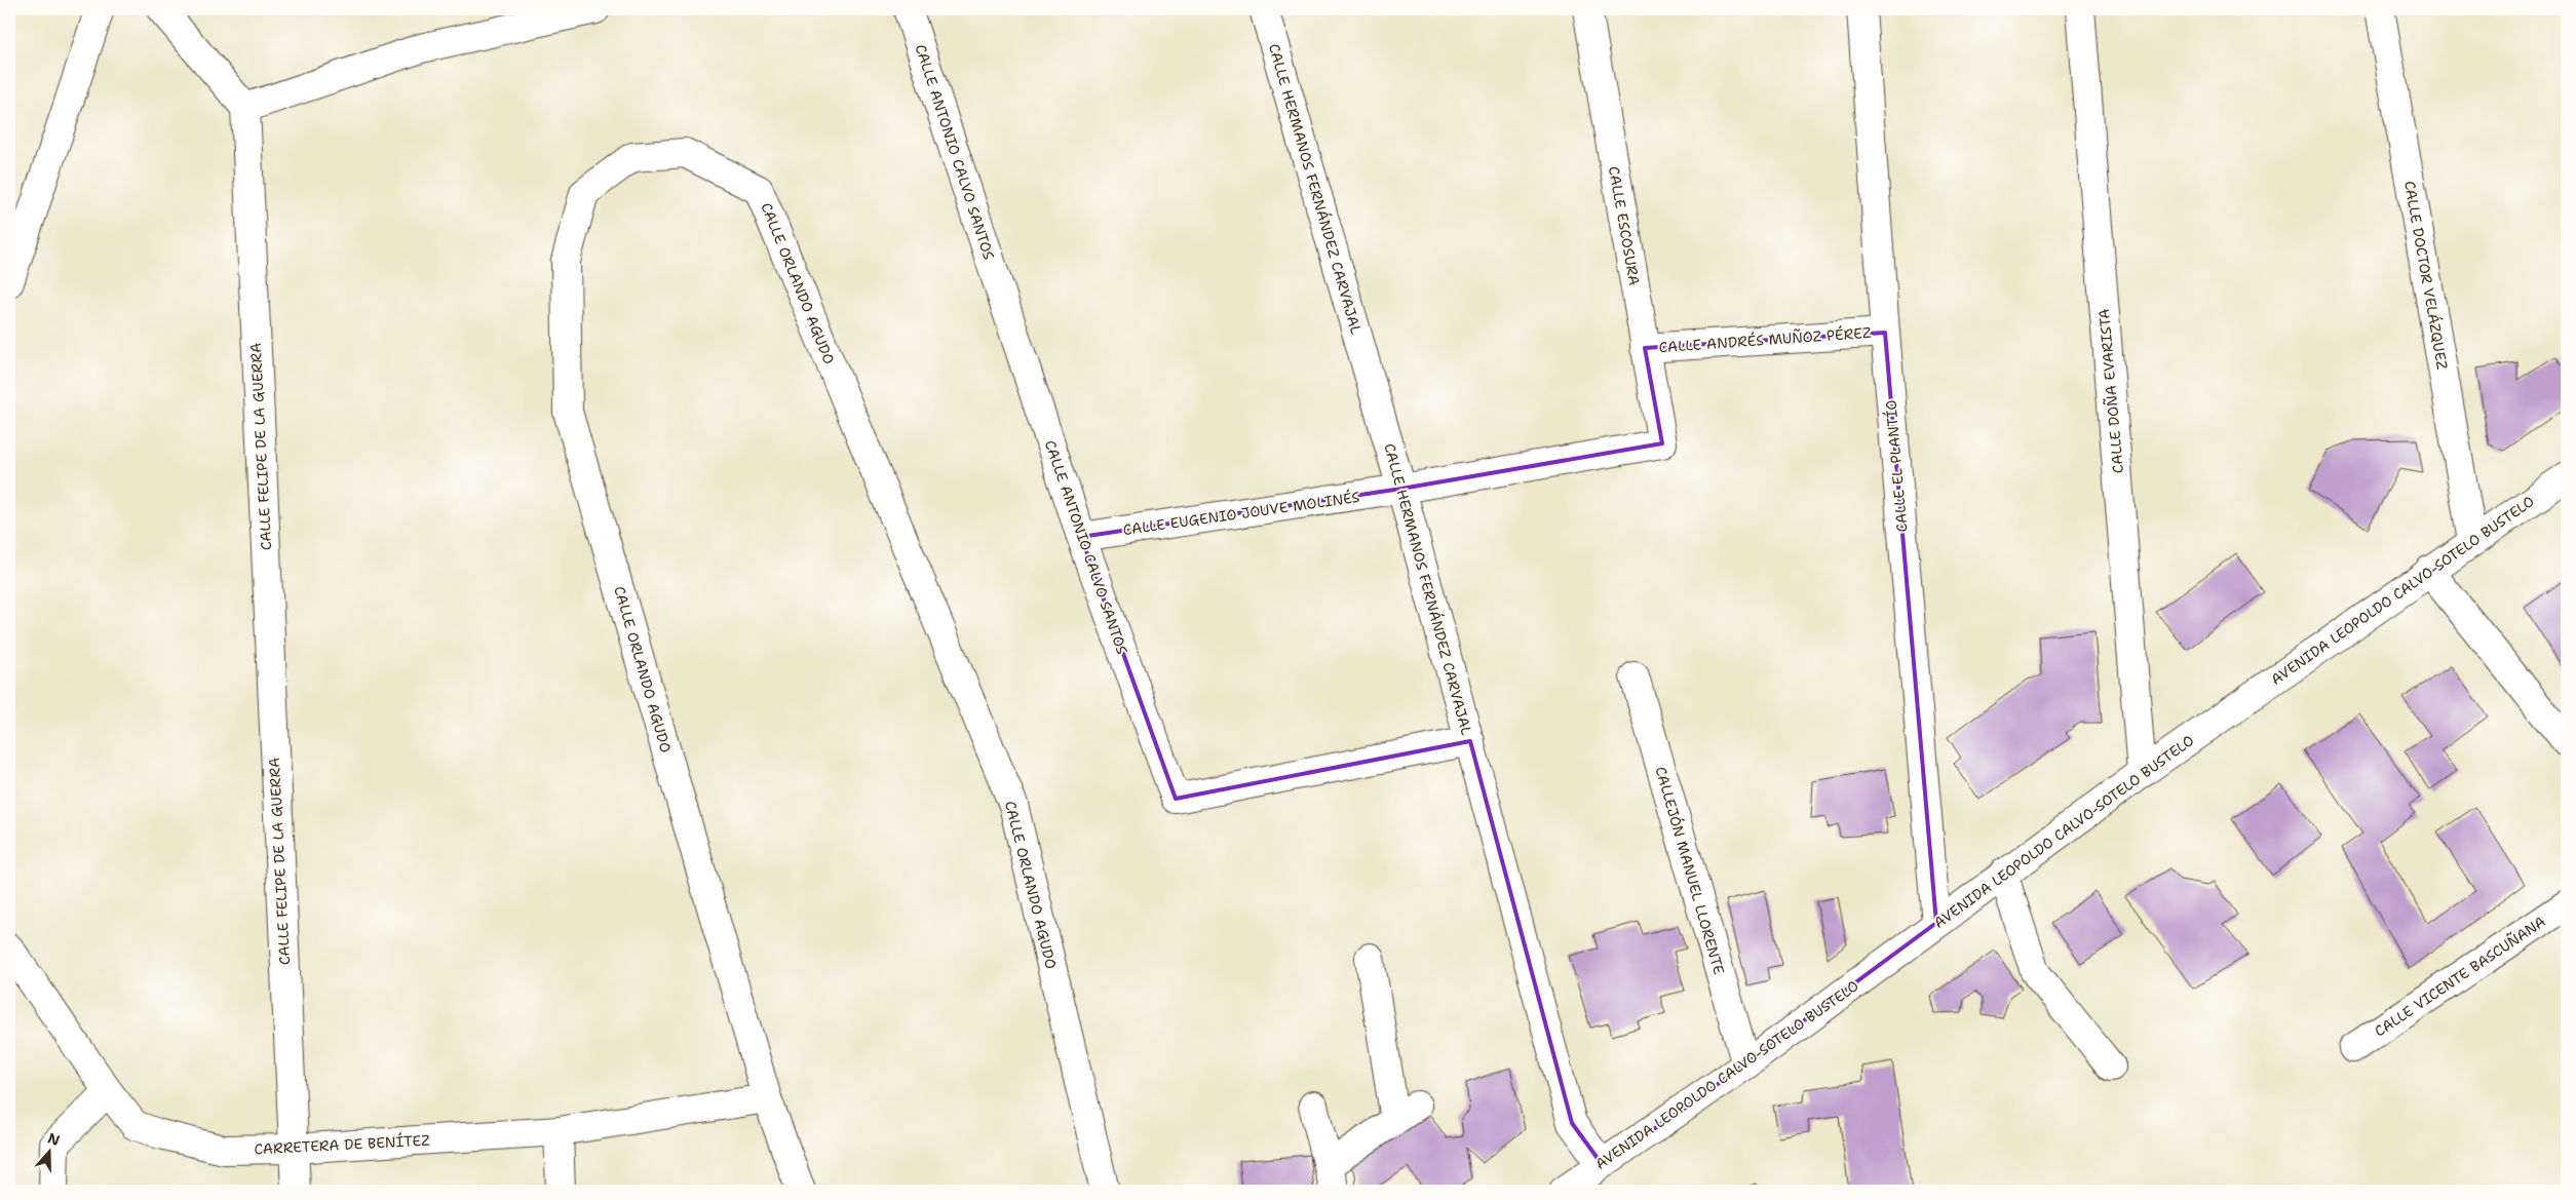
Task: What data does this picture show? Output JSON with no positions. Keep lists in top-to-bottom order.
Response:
{
  "streets": {
    "street": [
      "CALLE ANTONIO CALVO SANTOS",
      "CALLE HERMANOS FERNÁNDEZ CARVAJAL",
      "CALLE ESCOSURA",
      "CALLE DOCTOR VELÁZQUEZ",
      "CALLE ORLANDO AGUDO",
      "CALLE ANDRÉS MUÑOZ PÉREZ",
      "CALLE DOÑA EVARISTA",
      "CALLE FELIPE DE LA GUERRA",
      "CALLE EL PLANTÍO",
      "CALLE EUGENIO JOUVE MOLINÉS",
      "AVENIDA LEOPOLDO CALVO-SOTELO BUSTELO",
      "CALLEJÓN MANUEL LLORENTE",
      "CALLE VICENTE BASCUÑANA",
      "CARRETERA DE BENÍTEZ"
    ]
  },
  "crossings": [
    ["CALLE ANTONIO CALVO SANTOS", "CALLE HERMANOS FERNÁNDEZ CARVAJAL"],
    ["CALLE ANTONIO CALVO SANTOS", "CALLE EUGENIO JOUVE MOLINÉS"],
    ["CALLE HERMANOS FERNÁNDEZ CARVAJAL", "CALLE EUGENIO JOUVE MOLINÉS"],
    ["CALLE HERMANOS FERNÁNDEZ CARVAJAL", "AVENIDA LEOPOLDO CALVO-SOTELO BUSTELO"],
    ["CALLE ESCOSURA", "CALLE ANDRÉS MUÑOZ PÉREZ"],
    ["CALLE ESCOSURA", "CALLE EUGENIO JOUVE MOLINÉS"],
    ["CALLE DOCTOR VELÁZQUEZ", "AVENIDA LEOPOLDO CALVO-SOTELO BUSTELO"],
    ["CALLE ORLANDO AGUDO", "CARRETERA DE BENÍTEZ"],
    ["CALLE ANDRÉS MUÑOZ PÉREZ", "CALLE EL PLANTÍO"],
    ["CALLE DOÑA EVARISTA", "AVENIDA LEOPOLDO CALVO-SOTELO BUSTELO"],
    ["CALLE FELIPE DE LA GUERRA", "CARRETERA DE BENÍTEZ"],
    ["CALLE EL PLANTÍO", "AVENIDA LEOPOLDO CALVO-SOTELO BUSTELO"],
    ["AVENIDA LEOPOLDO CALVO-SOTELO BUSTELO", "CALLEJÓN MANUEL LLORENTE"]
  ],
  "north": "top"
}
